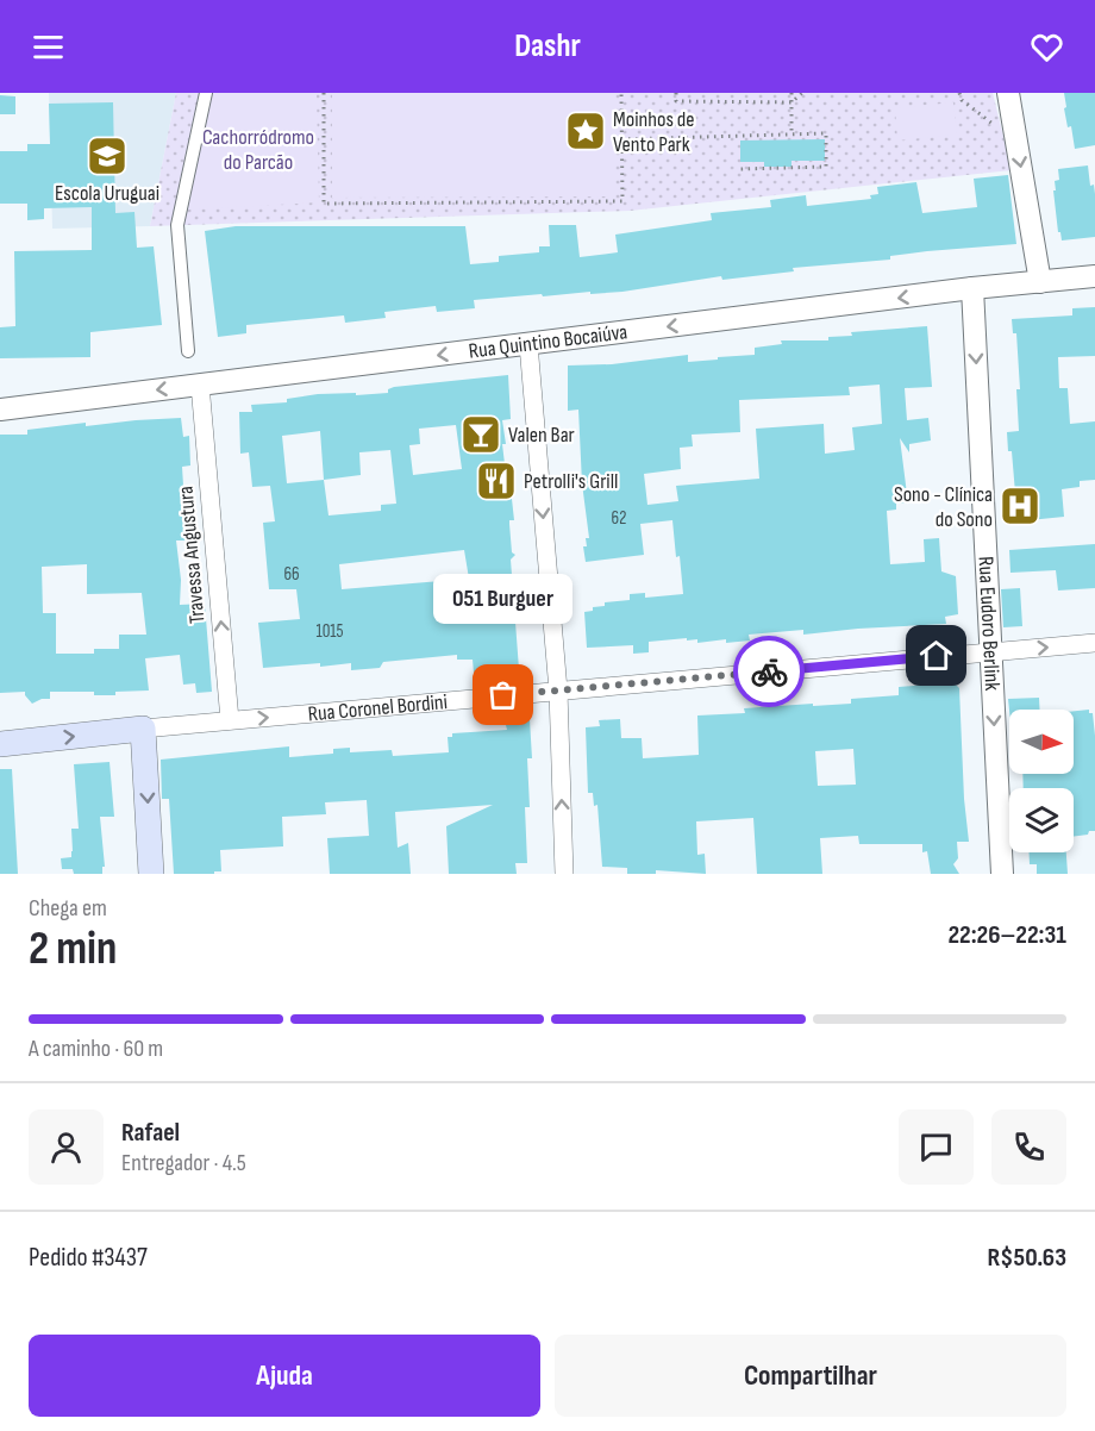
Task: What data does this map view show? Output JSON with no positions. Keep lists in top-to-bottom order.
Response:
{
  "streets": {
    "main road": ["Rua Coronel Bordini"],
    "street": ["Rua Quintino Bocaiúva", "Travessa Angustura", "Rua Eudoro Berlink"]
  },
  "crossings": [
    ["Rua Quintino Bocaiúva", "Travessa Angustura"],
    ["Rua Quintino Bocaiúva", "Rua Eudoro Berlink"],
    ["Travessa Angustura", "Rua Coronel Bordini"],
    ["Rua Eudoro Berlink", "Rua Coronel Bordini"]
  ],
  "one_way": [
    "Rua Quintino Bocaiúva",
    "Travessa Angustura",
    "Rua Eudoro Berlink",
    "Rua Coronel Bordini"
  ],
  "parks": ["Cachorródromo do Parcão"],
  "places": {
    "place": ["Moinhos de Vento Park"],
    "school or university": ["Escola Uruguai"],
    "bar": ["Valen Bar"],
    "restaurant": ["Petrolli's Grill"],
    "hospital": ["Sono - Clínica do Sono"],
    "other": ["051 Burguer"]
  },
  "house_numbers": ["62", "66", "1015"],
  "north": "right",
  "page": {
    "header": "Dashr",
    "bubble": "051 Burguer",
    "heading": ["2 min", "Chega em", "22:26–22:31"],
    "panel": [
      "Rafael",
      "Entregador · 4.5",
      "Pedido #3437",
      "R$50.63"
    ],
    "bar": "A caminho · 60 m",
    "buttons": ["Ajuda", "Compartilhar"]
  }
}
